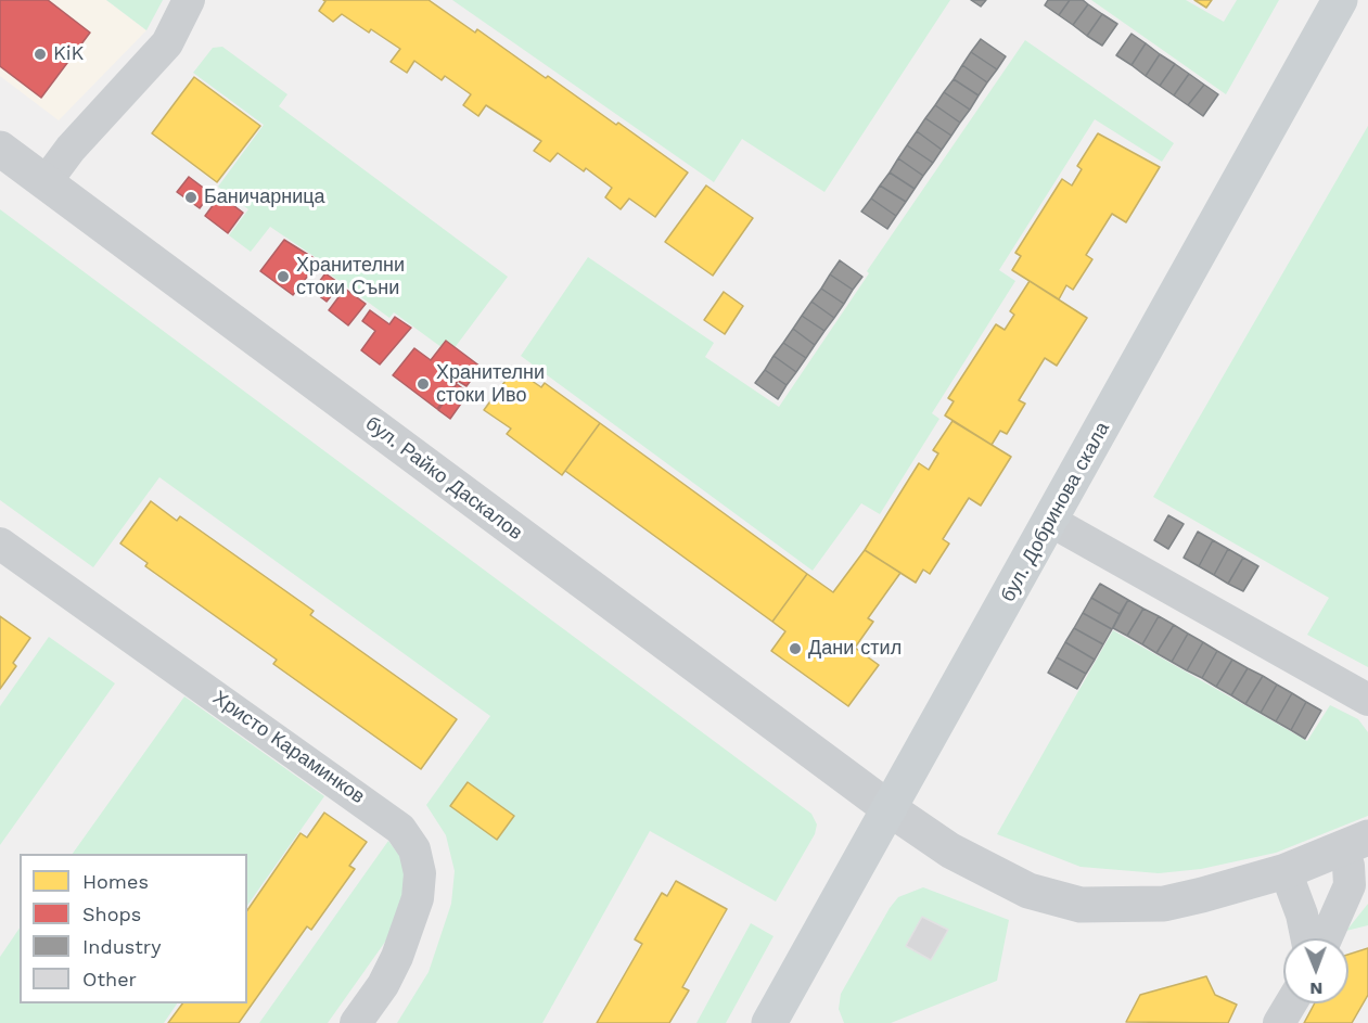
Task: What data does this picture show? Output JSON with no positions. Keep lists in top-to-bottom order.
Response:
{
  "streets": {
    "main road": ["бул. Добринова скала"],
    "street": ["бул. Райко Даскалов", "Христо Караминков"]
  },
  "crossings": [
    ["бул. Райко Даскалов", "бул. Добринова скала"]
  ],
  "places": [
    "KiK",
    "Баничарница",
    "Хранителни стоки Съни",
    "Хранителни стоки Иво",
    "Дани стил"
  ],
  "legend": [
    "Homes",
    "Shops",
    "Industry",
    "Other"
  ],
  "north": "bottom"
}
